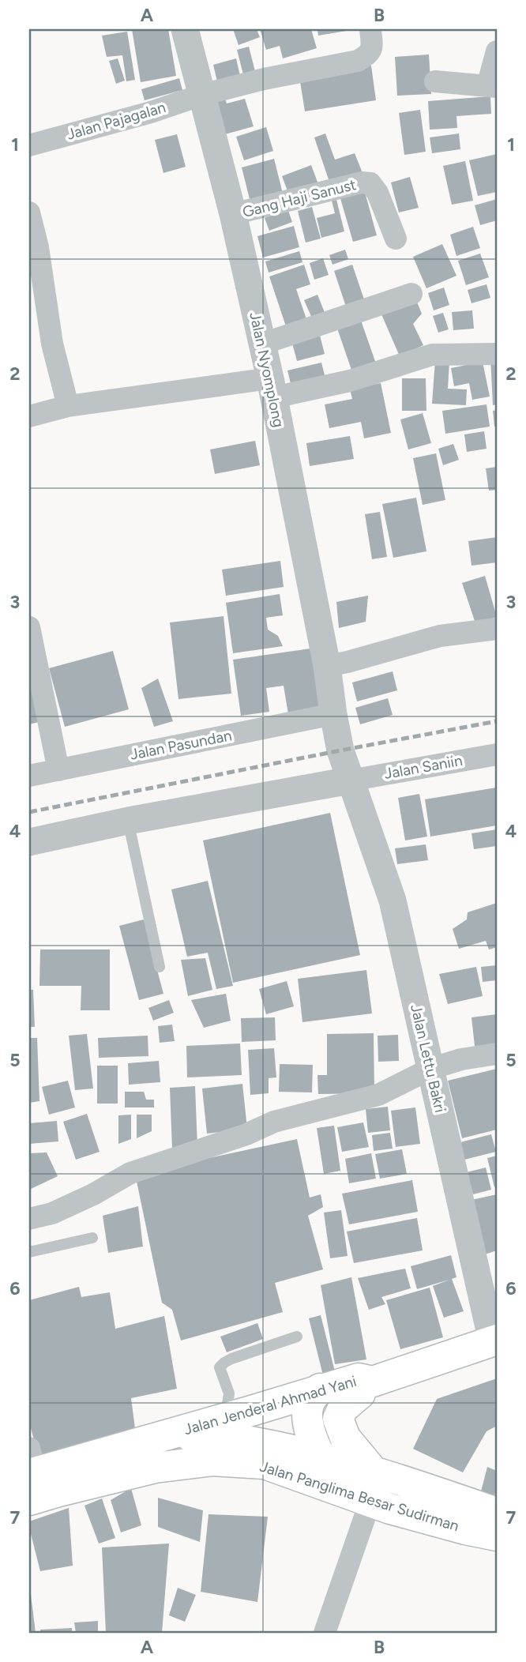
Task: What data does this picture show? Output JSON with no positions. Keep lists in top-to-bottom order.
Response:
{
  "streets": {
    "main road": ["Jalan Jenderal Ahmad Yani", "Jalan Panglima Besar Sudirman"],
    "street": [
      "Jalan Pajagalan",
      "Gang Haji Sanust",
      "Jalan Nyomplong",
      "Jalan Pasundan",
      "Jalan Saniin",
      "Jalan Lettu Bakri"
    ]
  },
  "crossings": [
    ["Jalan Pajagalan", "Jalan Nyomplong"],
    ["Gang Haji Sanust", "Jalan Nyomplong"],
    ["Jalan Nyomplong", "Jalan Pasundan"],
    ["Jalan Nyomplong", "Jalan Lettu Bakri"],
    ["Jalan Pasundan", "Jalan Lettu Bakri"],
    ["Jalan Saniin", "Jalan Lettu Bakri"],
    ["Jalan Lettu Bakri", "Jalan Jenderal Ahmad Yani"],
    ["Jalan Jenderal Ahmad Yani", "Jalan Panglima Besar Sudirman"]
  ],
  "grid": {
    "columns": ["A", "B"],
    "rows": [
      "1",
      "2",
      "3",
      "4",
      "5",
      "6",
      "7"
    ]
  }
}
